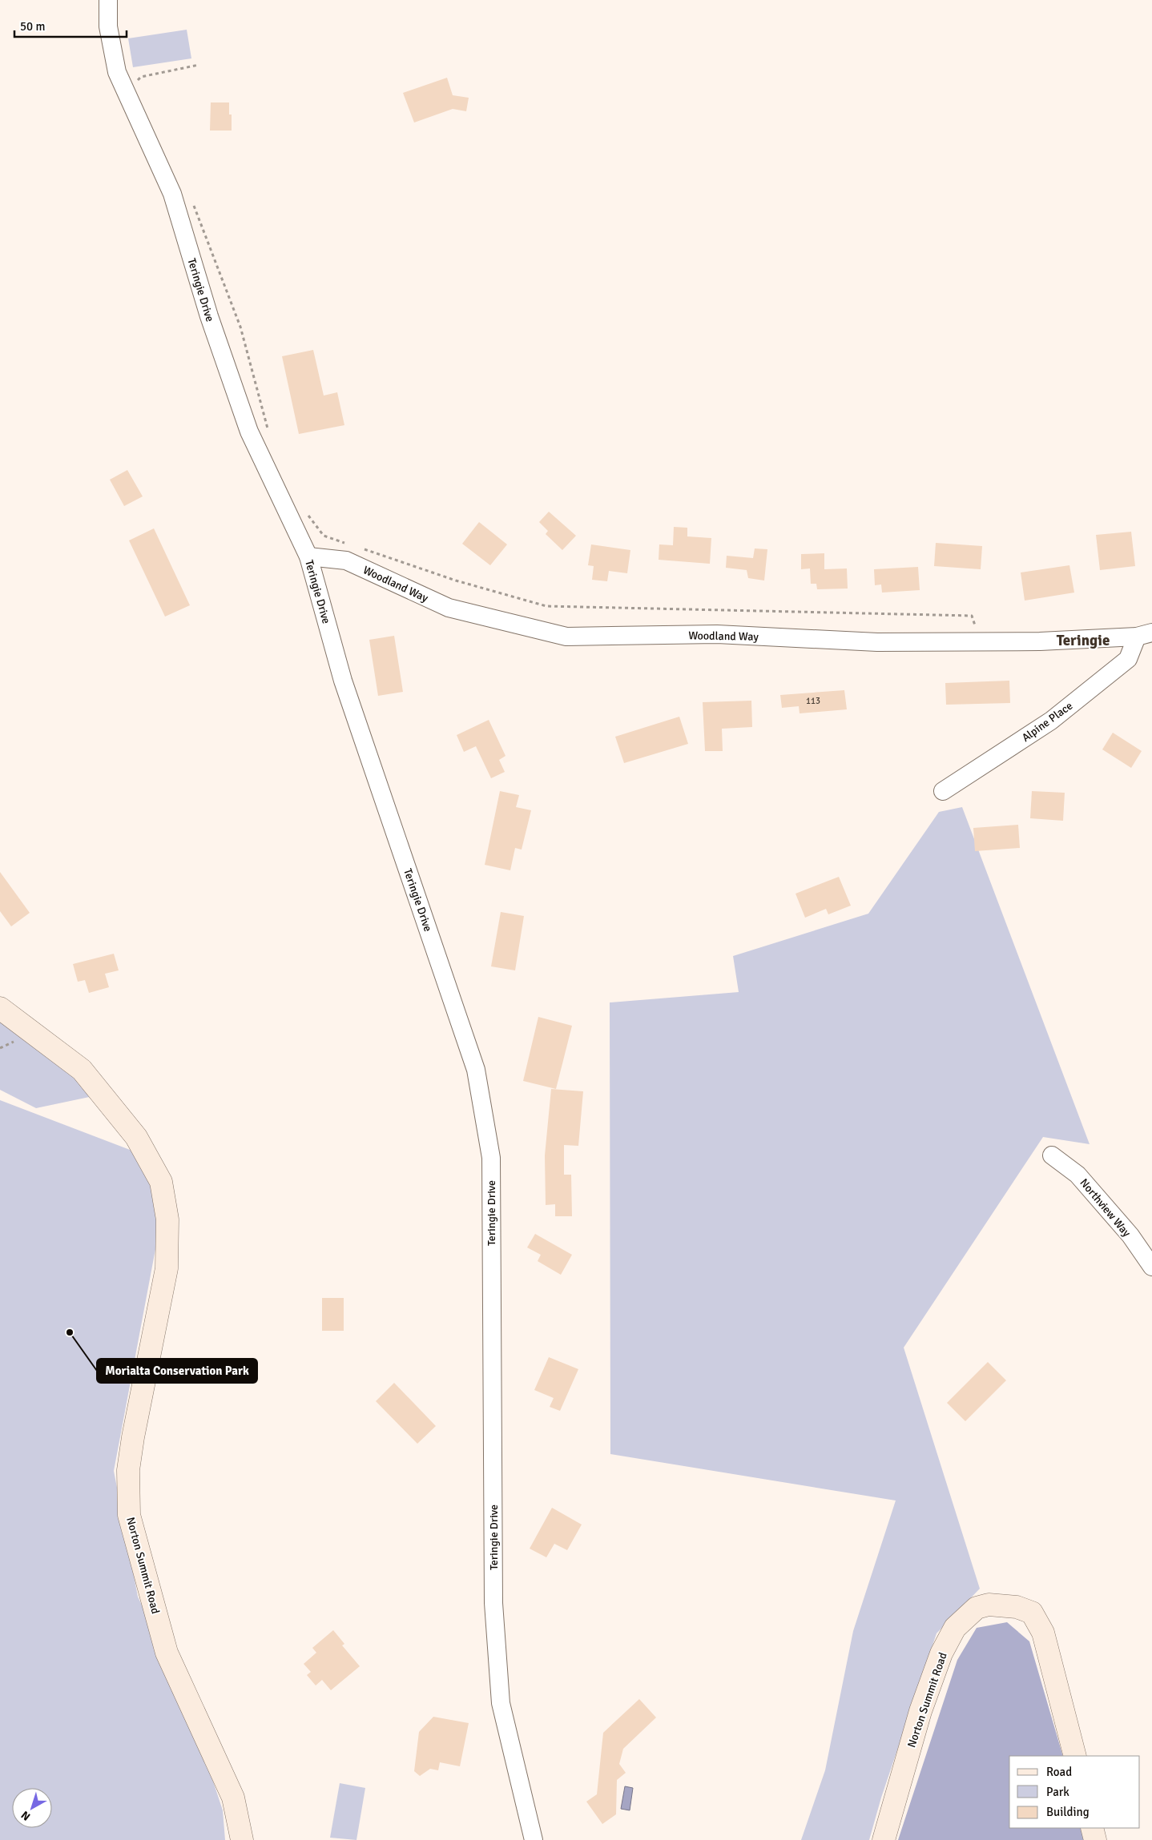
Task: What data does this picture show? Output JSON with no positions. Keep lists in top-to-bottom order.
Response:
{
  "streets": {
    "main road": ["Norton Summit Road"],
    "street": [
      "Teringie Drive",
      "Woodland Way",
      "Alpine Place",
      "Northview Way"
    ]
  },
  "crossings": [
    ["Teringie Drive", "Woodland Way"],
    ["Woodland Way", "Alpine Place"]
  ],
  "districts": ["Teringie"],
  "places": ["Morialta Conservation Park"],
  "house_numbers": ["113"],
  "legend": ["Road", "Park", "Building"],
  "scale_bar": "50 m",
  "north": "bottom left"
}
